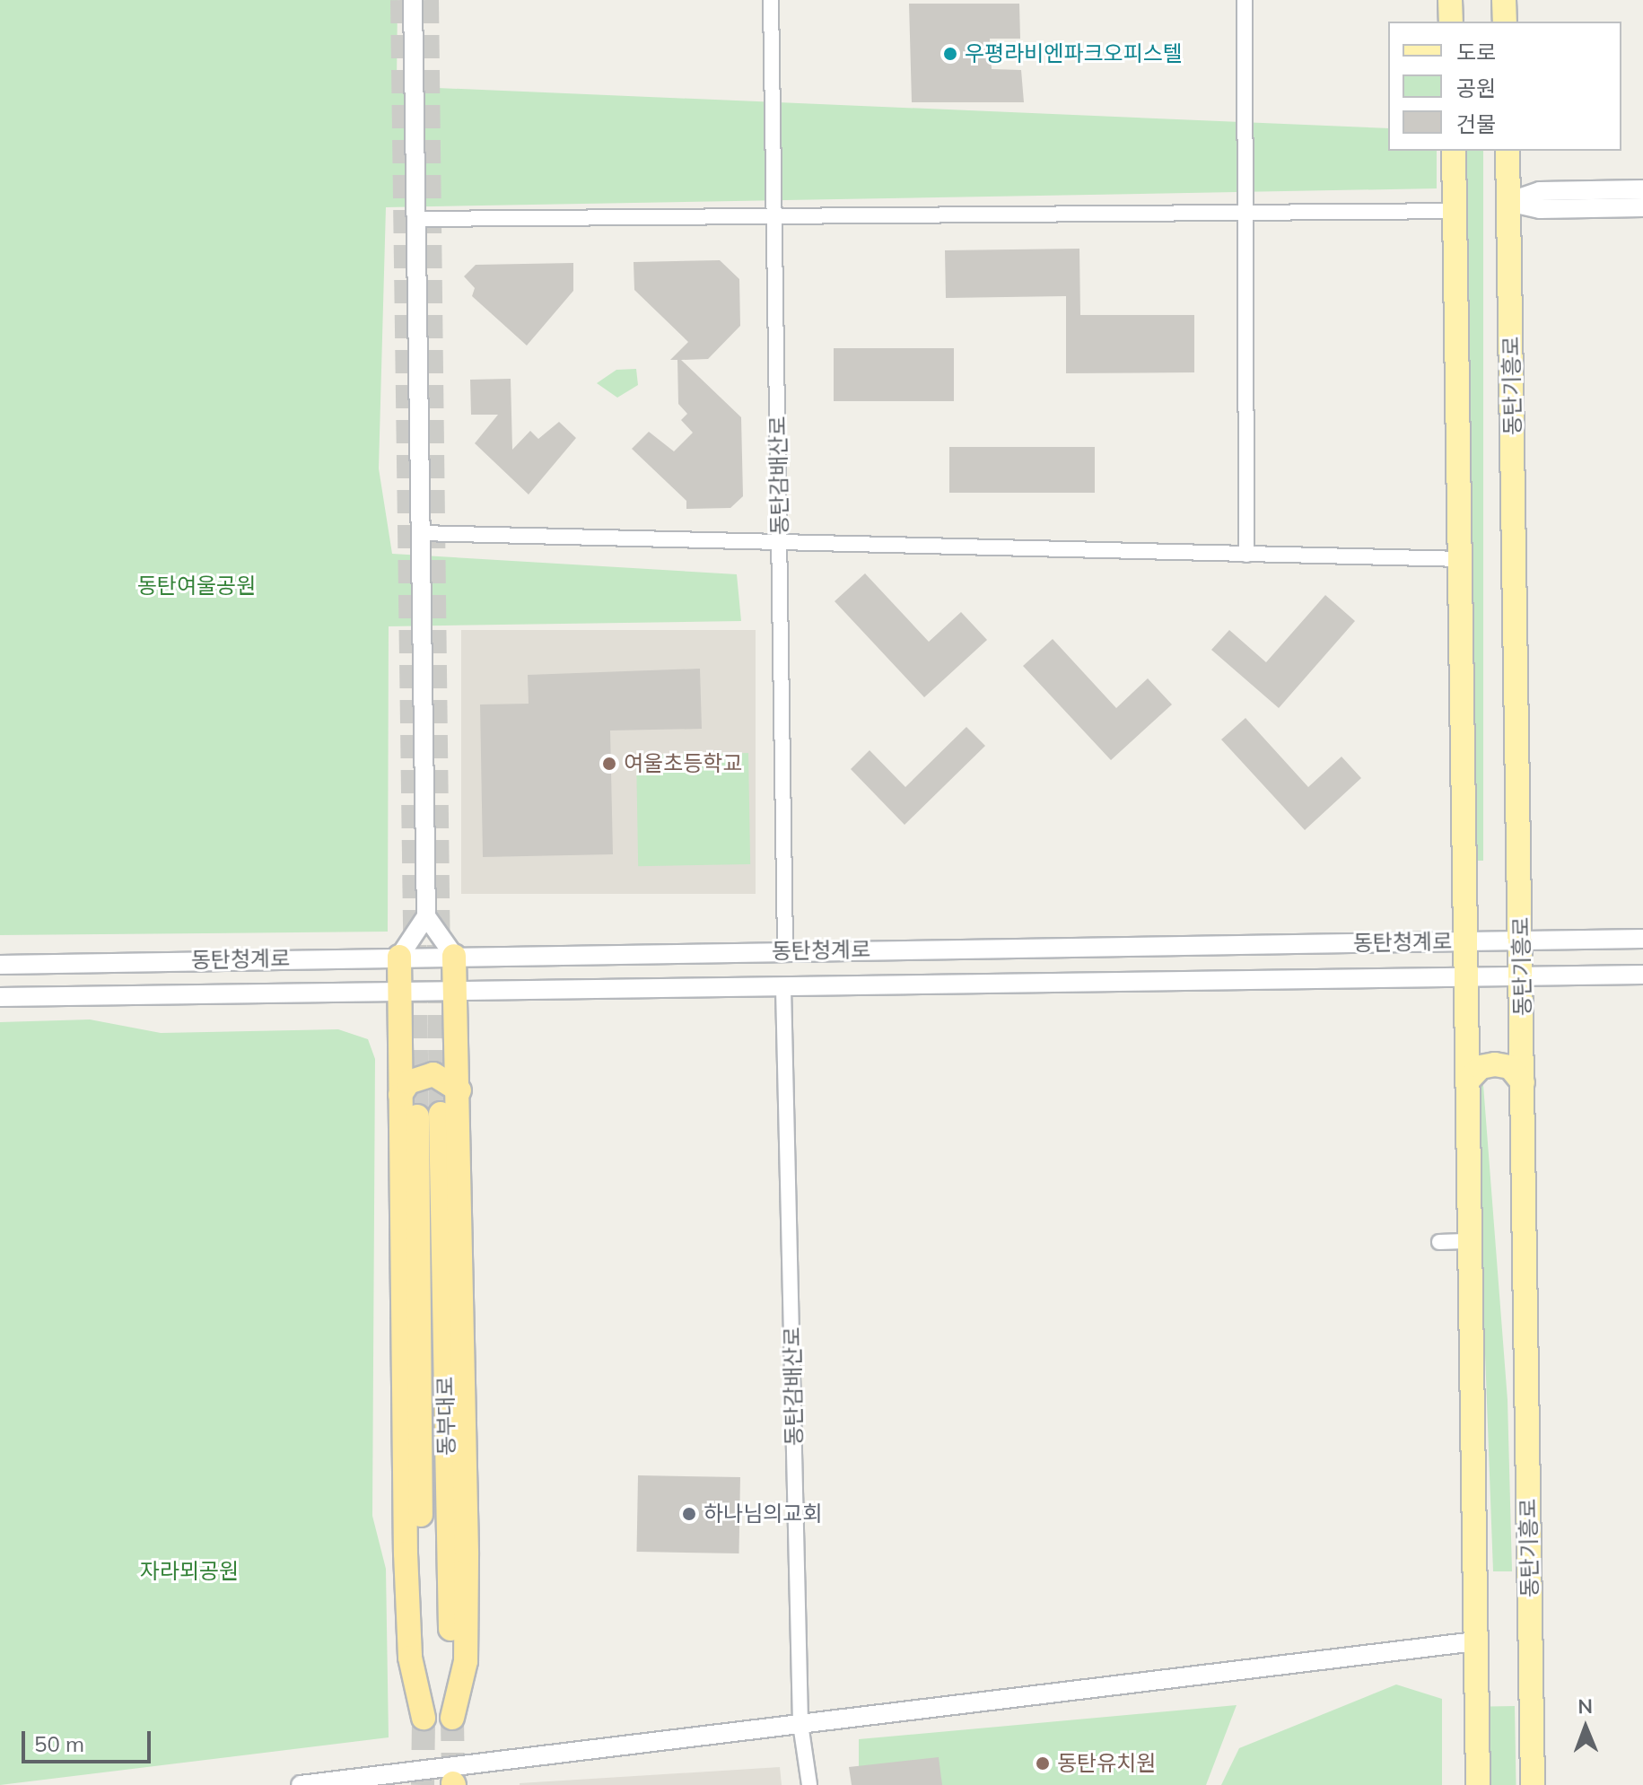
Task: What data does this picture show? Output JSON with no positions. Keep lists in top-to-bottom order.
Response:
{
  "streets": {
    "highway": ["동부대로"],
    "main road": ["동탄기흥로"],
    "street": ["동탄감배산로", "동탄청계로"]
  },
  "crossings": [
    ["동탄기흥로", "동탄청계로"],
    ["동탄감배산로", "동탄청계로"]
  ],
  "parks": ["동탄여울공원", "자라뫼공원"],
  "places": [
    "우평라비엔파크오피스텔",
    "여울초등학교",
    "하나님의교회",
    "동탄유치원"
  ],
  "legend": ["도로", "공원", "건물"],
  "scale_bar": "50 m",
  "north": "top"
}
